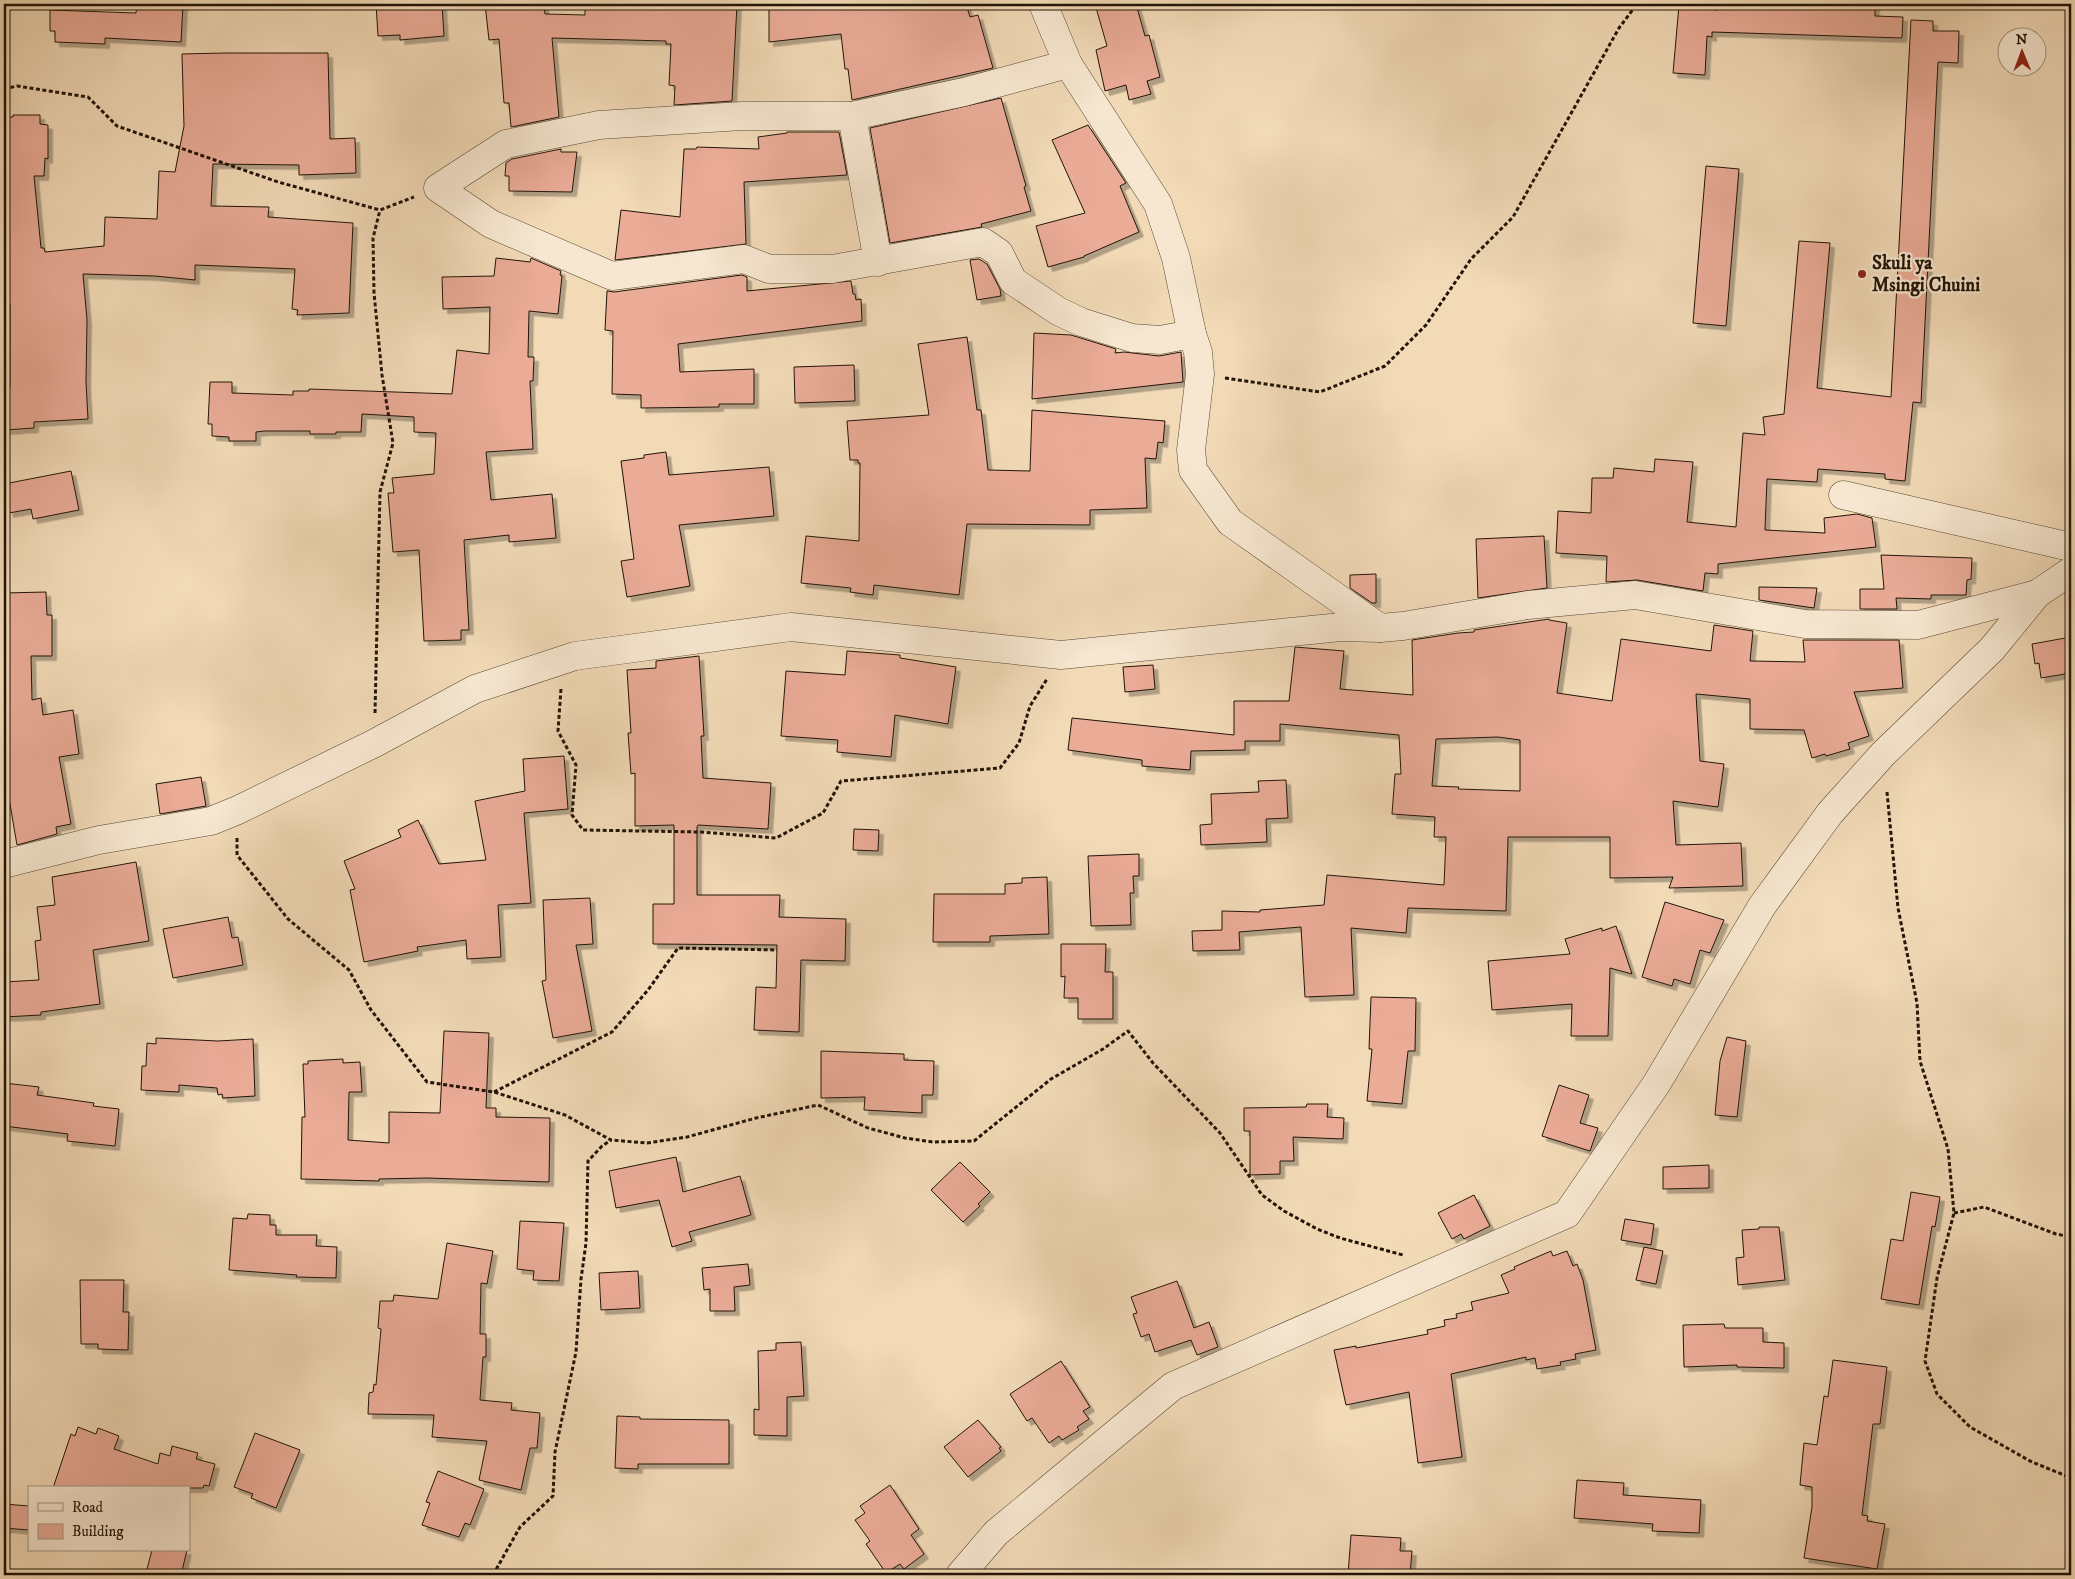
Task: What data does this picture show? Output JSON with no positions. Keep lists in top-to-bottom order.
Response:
{
  "places": ["Skuli ya Msingi Chuini"],
  "legend": ["Road", "Building"],
  "north": "top"
}
